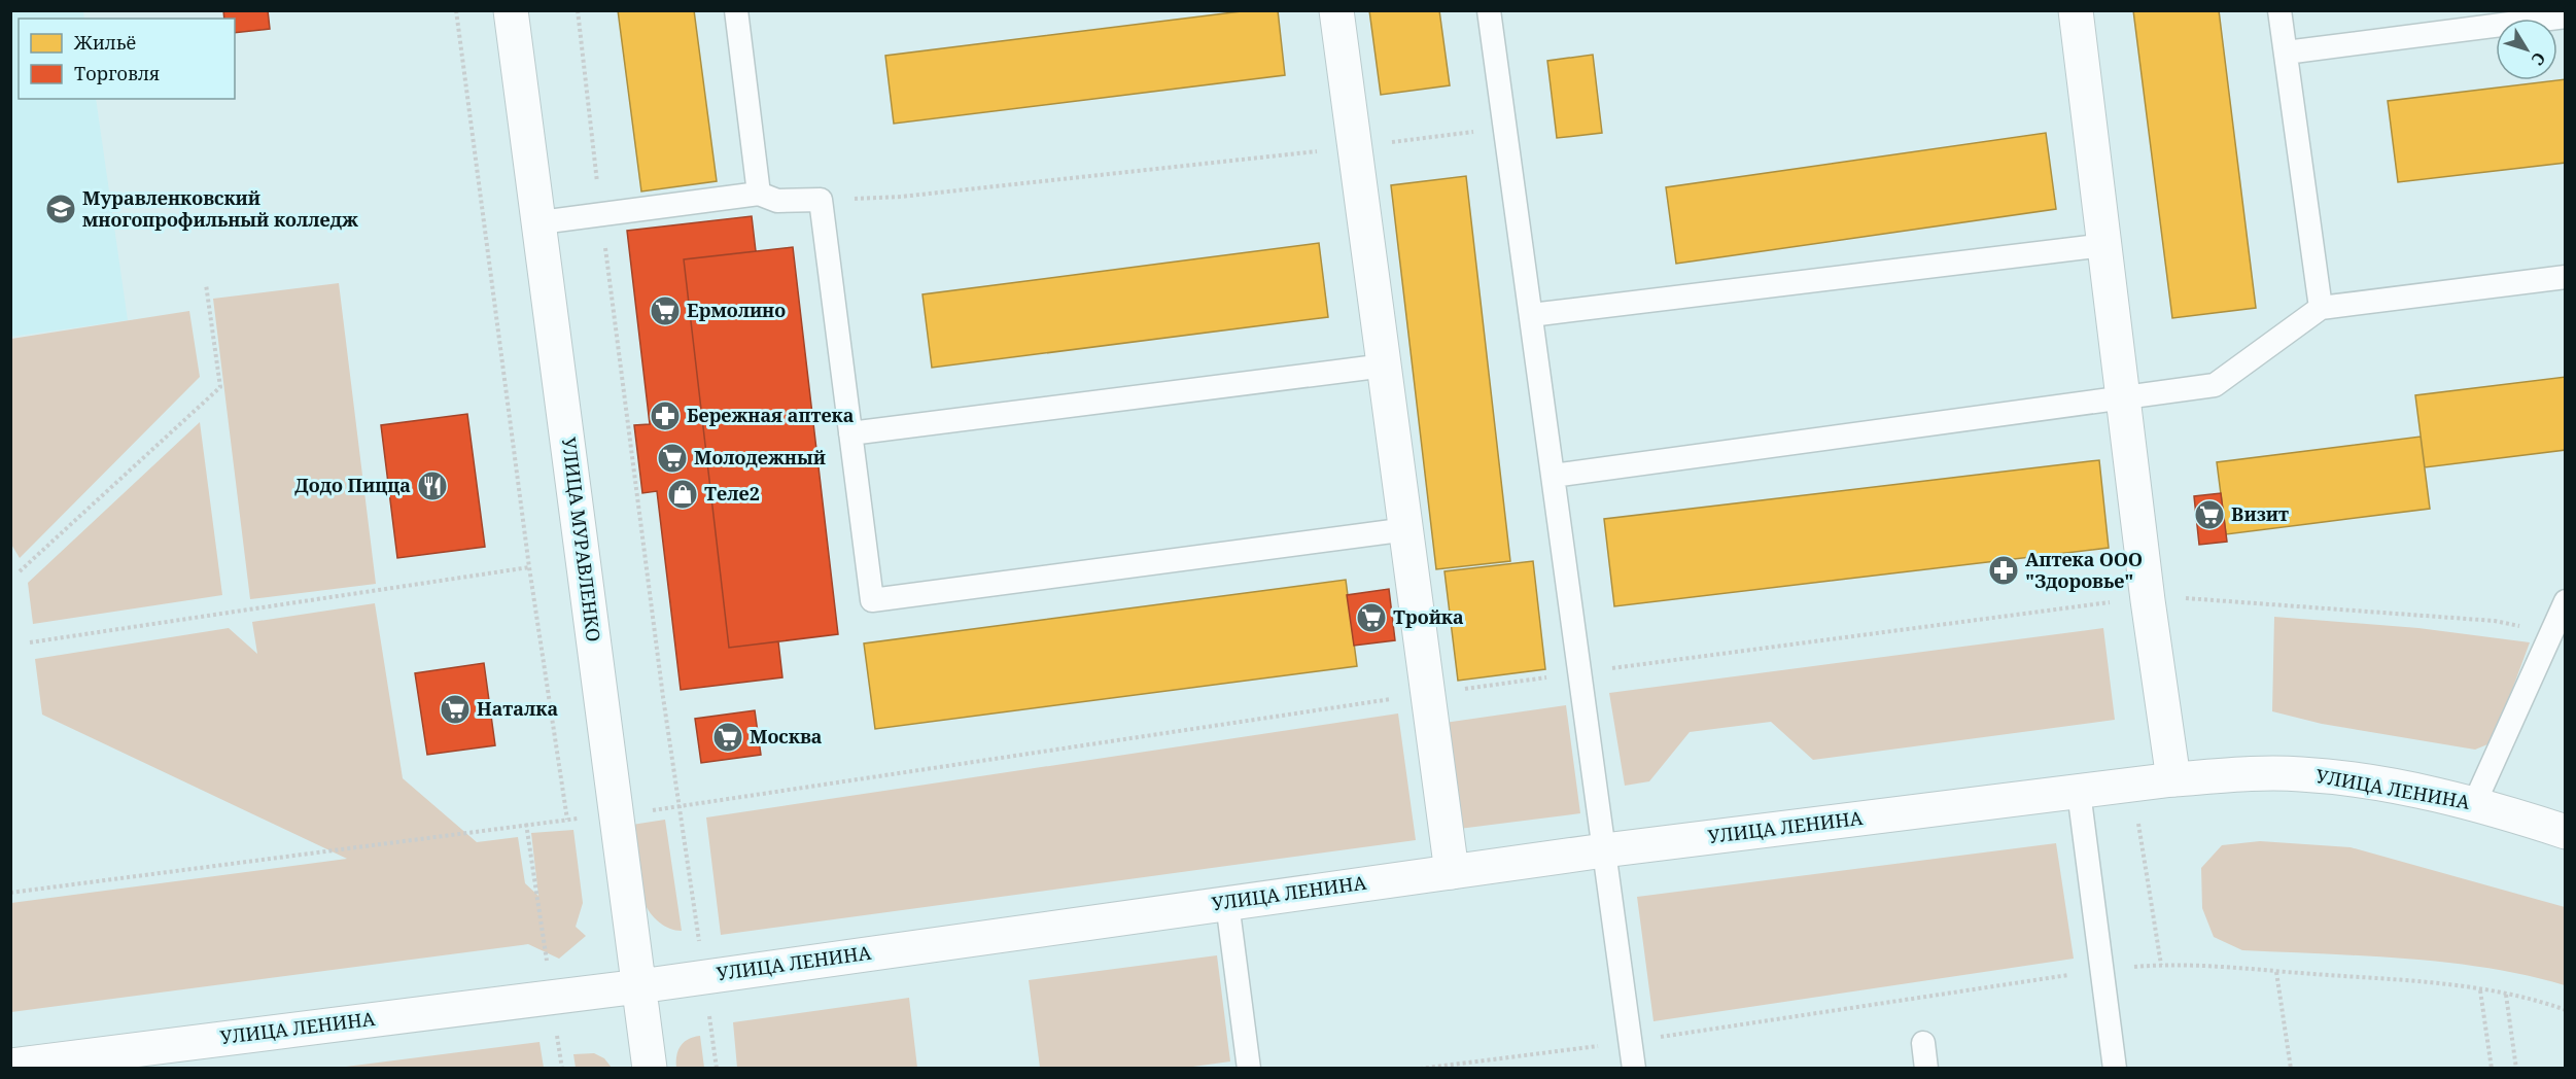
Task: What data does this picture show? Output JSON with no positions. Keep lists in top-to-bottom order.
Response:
{
  "streets": {
    "street": ["УЛИЦА МУРАВЛЕНКО", "УЛИЦА ЛЕНИНА"]
  },
  "crossings": [
    ["УЛИЦА МУРАВЛЕНКО", "УЛИЦА ЛЕНИНА"]
  ],
  "places": {
    "school or university": ["Муравленковский многопрофильный колледж"],
    "supermarket": [
      "Ермолино",
      "Молодежный",
      "Визит",
      "Тройка",
      "Наталка",
      "Москва"
    ],
    "pharmacy": ["Бережная аптека", "Аптека ООО \"Здоровье\""],
    "restaurant": ["Додо Пицца"],
    "shop": ["Теле2"]
  },
  "legend": ["Жильё", "Торговля"],
  "north": "bottom right"
}
